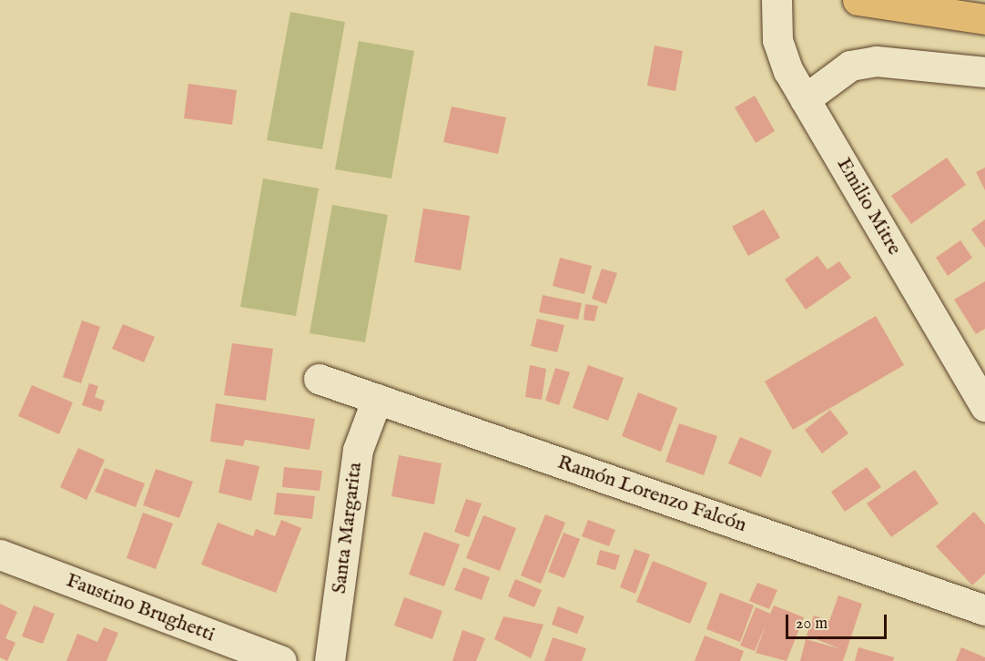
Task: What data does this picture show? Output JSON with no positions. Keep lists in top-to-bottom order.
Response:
{
  "streets": {
    "street": [
      "Emilio Mitre",
      "Ramón Lorenzo Falcón",
      "Santa Margarita",
      "Faustino Brughetti"
    ]
  },
  "crossings": [
    ["Ramón Lorenzo Falcón", "Santa Margarita"]
  ],
  "scale_bar": "20 m"
}
